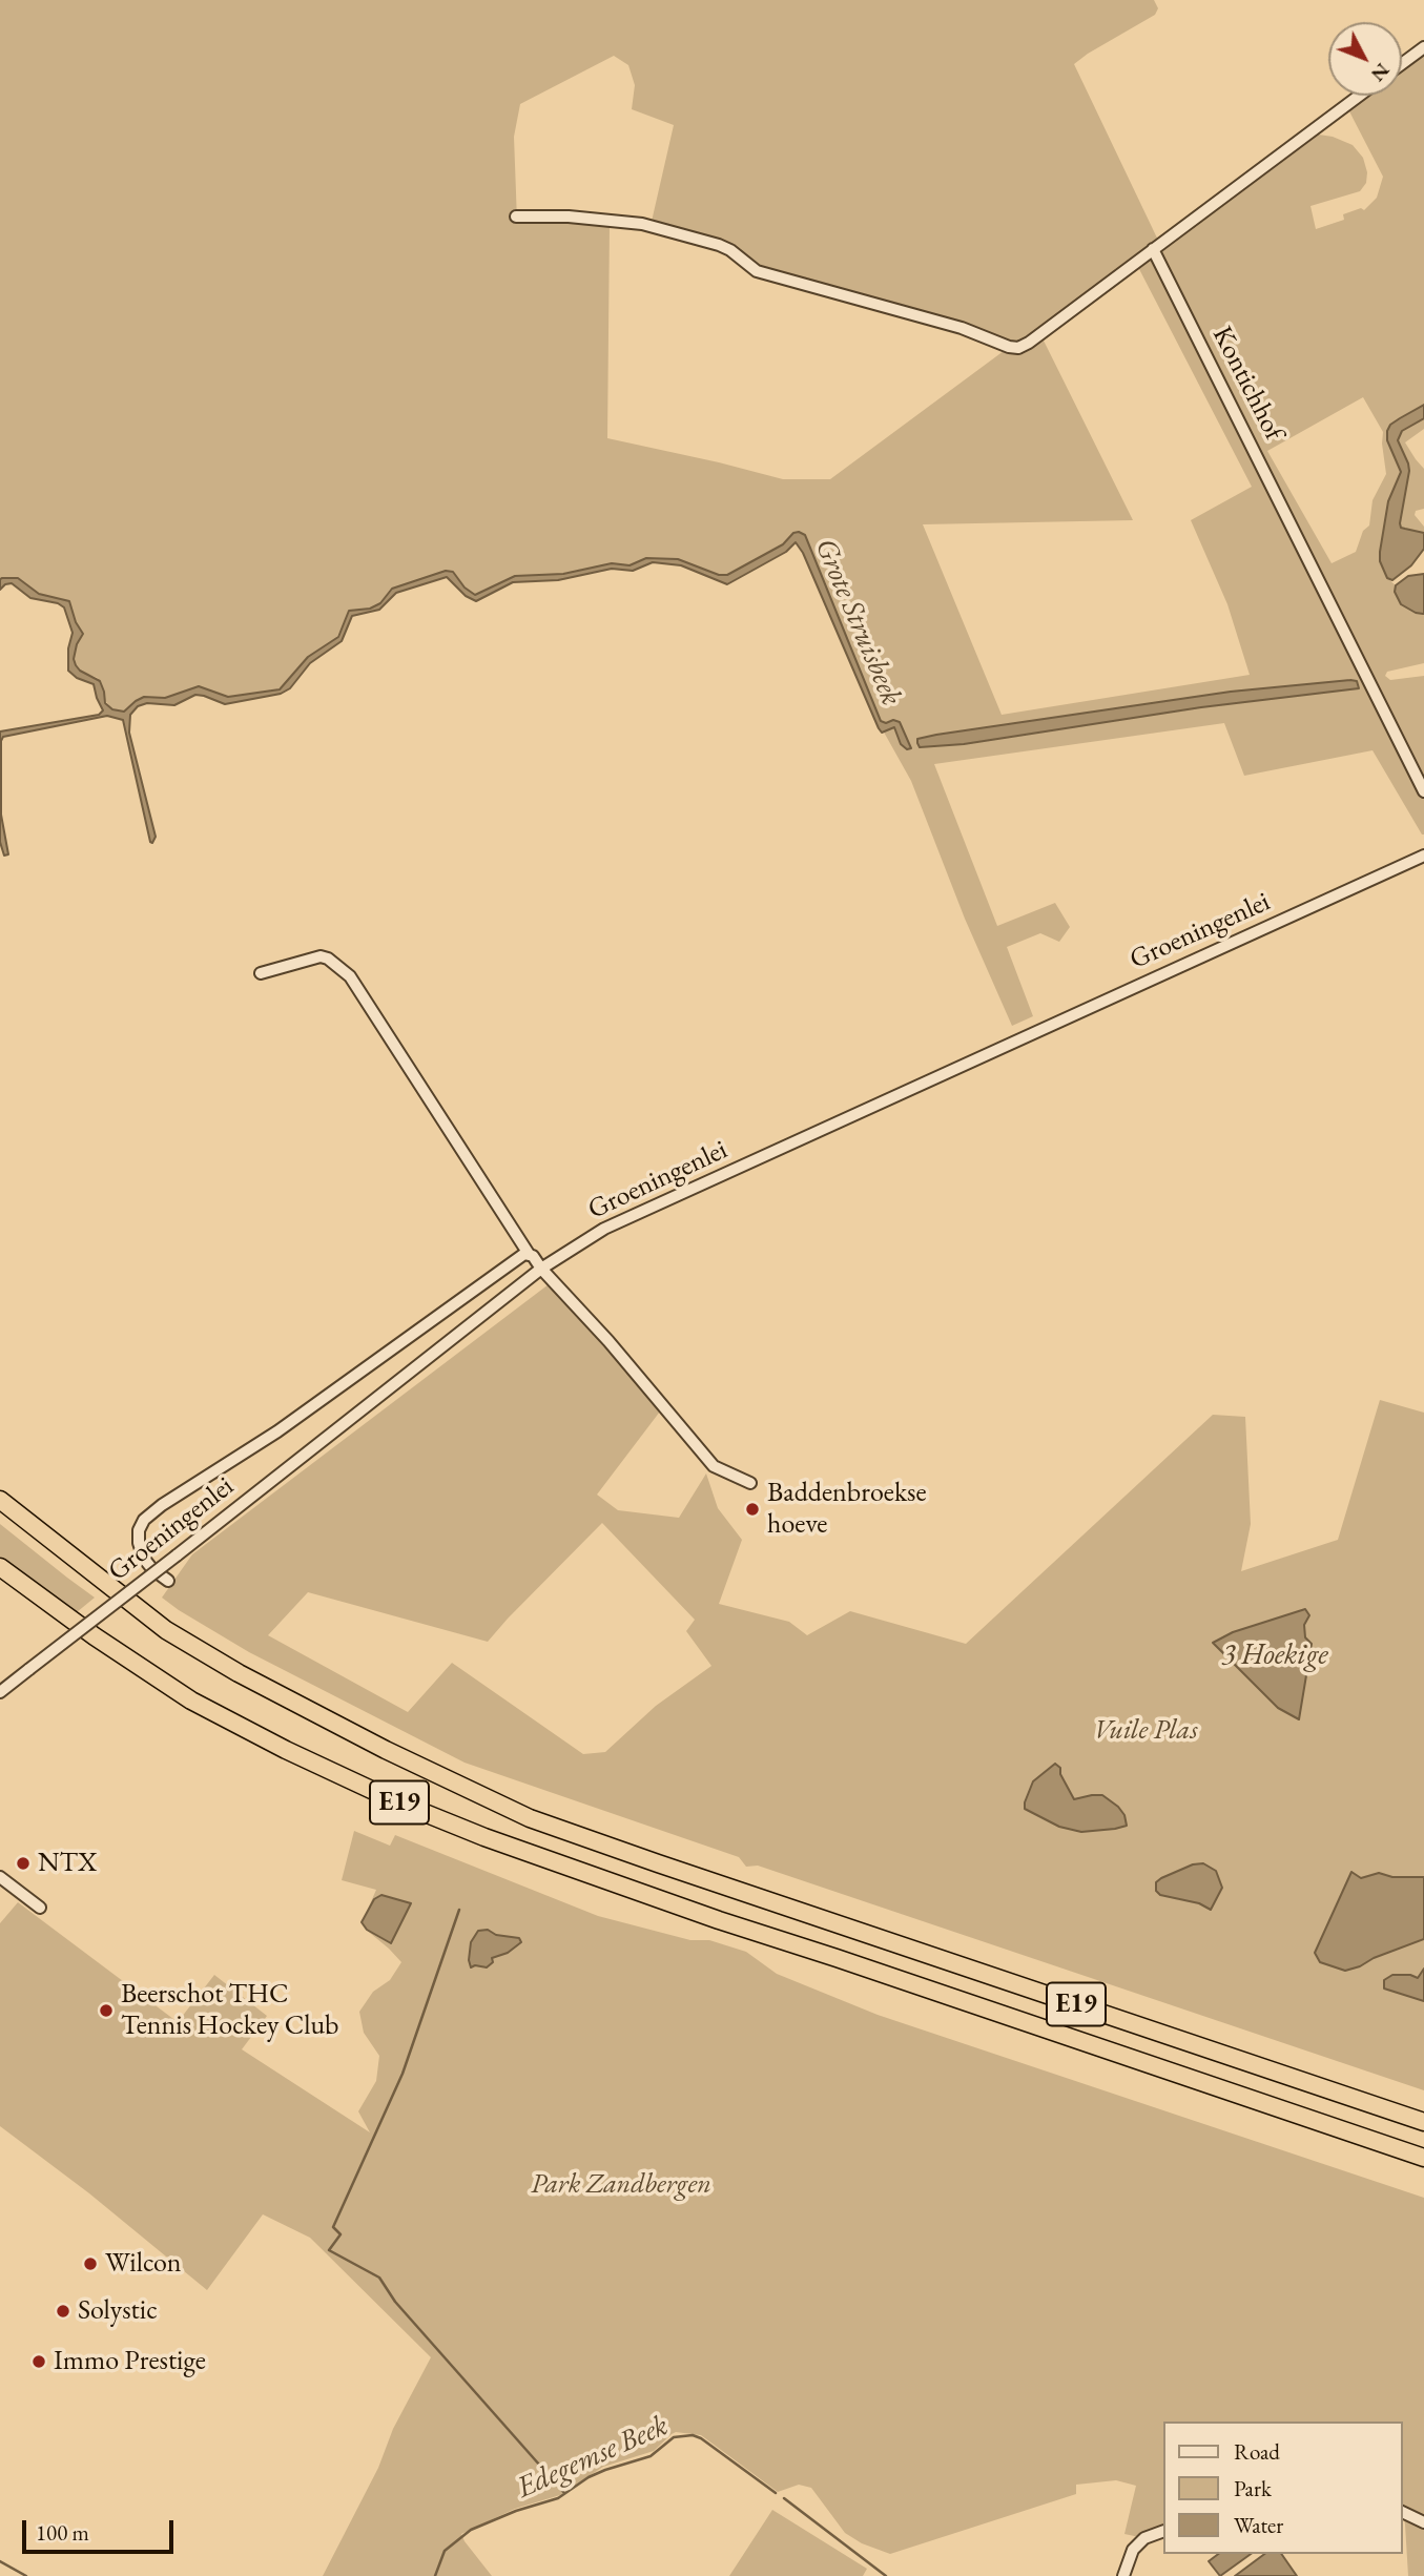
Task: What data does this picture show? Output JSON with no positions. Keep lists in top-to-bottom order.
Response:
{
  "streets": {
    "highway": ["E19"],
    "street": ["Kontichhof", "Groeningenlei"]
  },
  "water": ["Grote Struisbeek", "3 Hoekige", "Edegemse Beek"],
  "parks": ["Vuile Plas", "Park Zandbergen"],
  "places": [
    "Baddenbroekse hoeve",
    "NTX",
    "Beerschot THC Tennis Hockey Club",
    "Wilcon",
    "Solystic",
    "Immo Prestige"
  ],
  "legend": ["Road", "Park", "Water"],
  "scale_bar": "100 m",
  "north": "bottom right"
}
